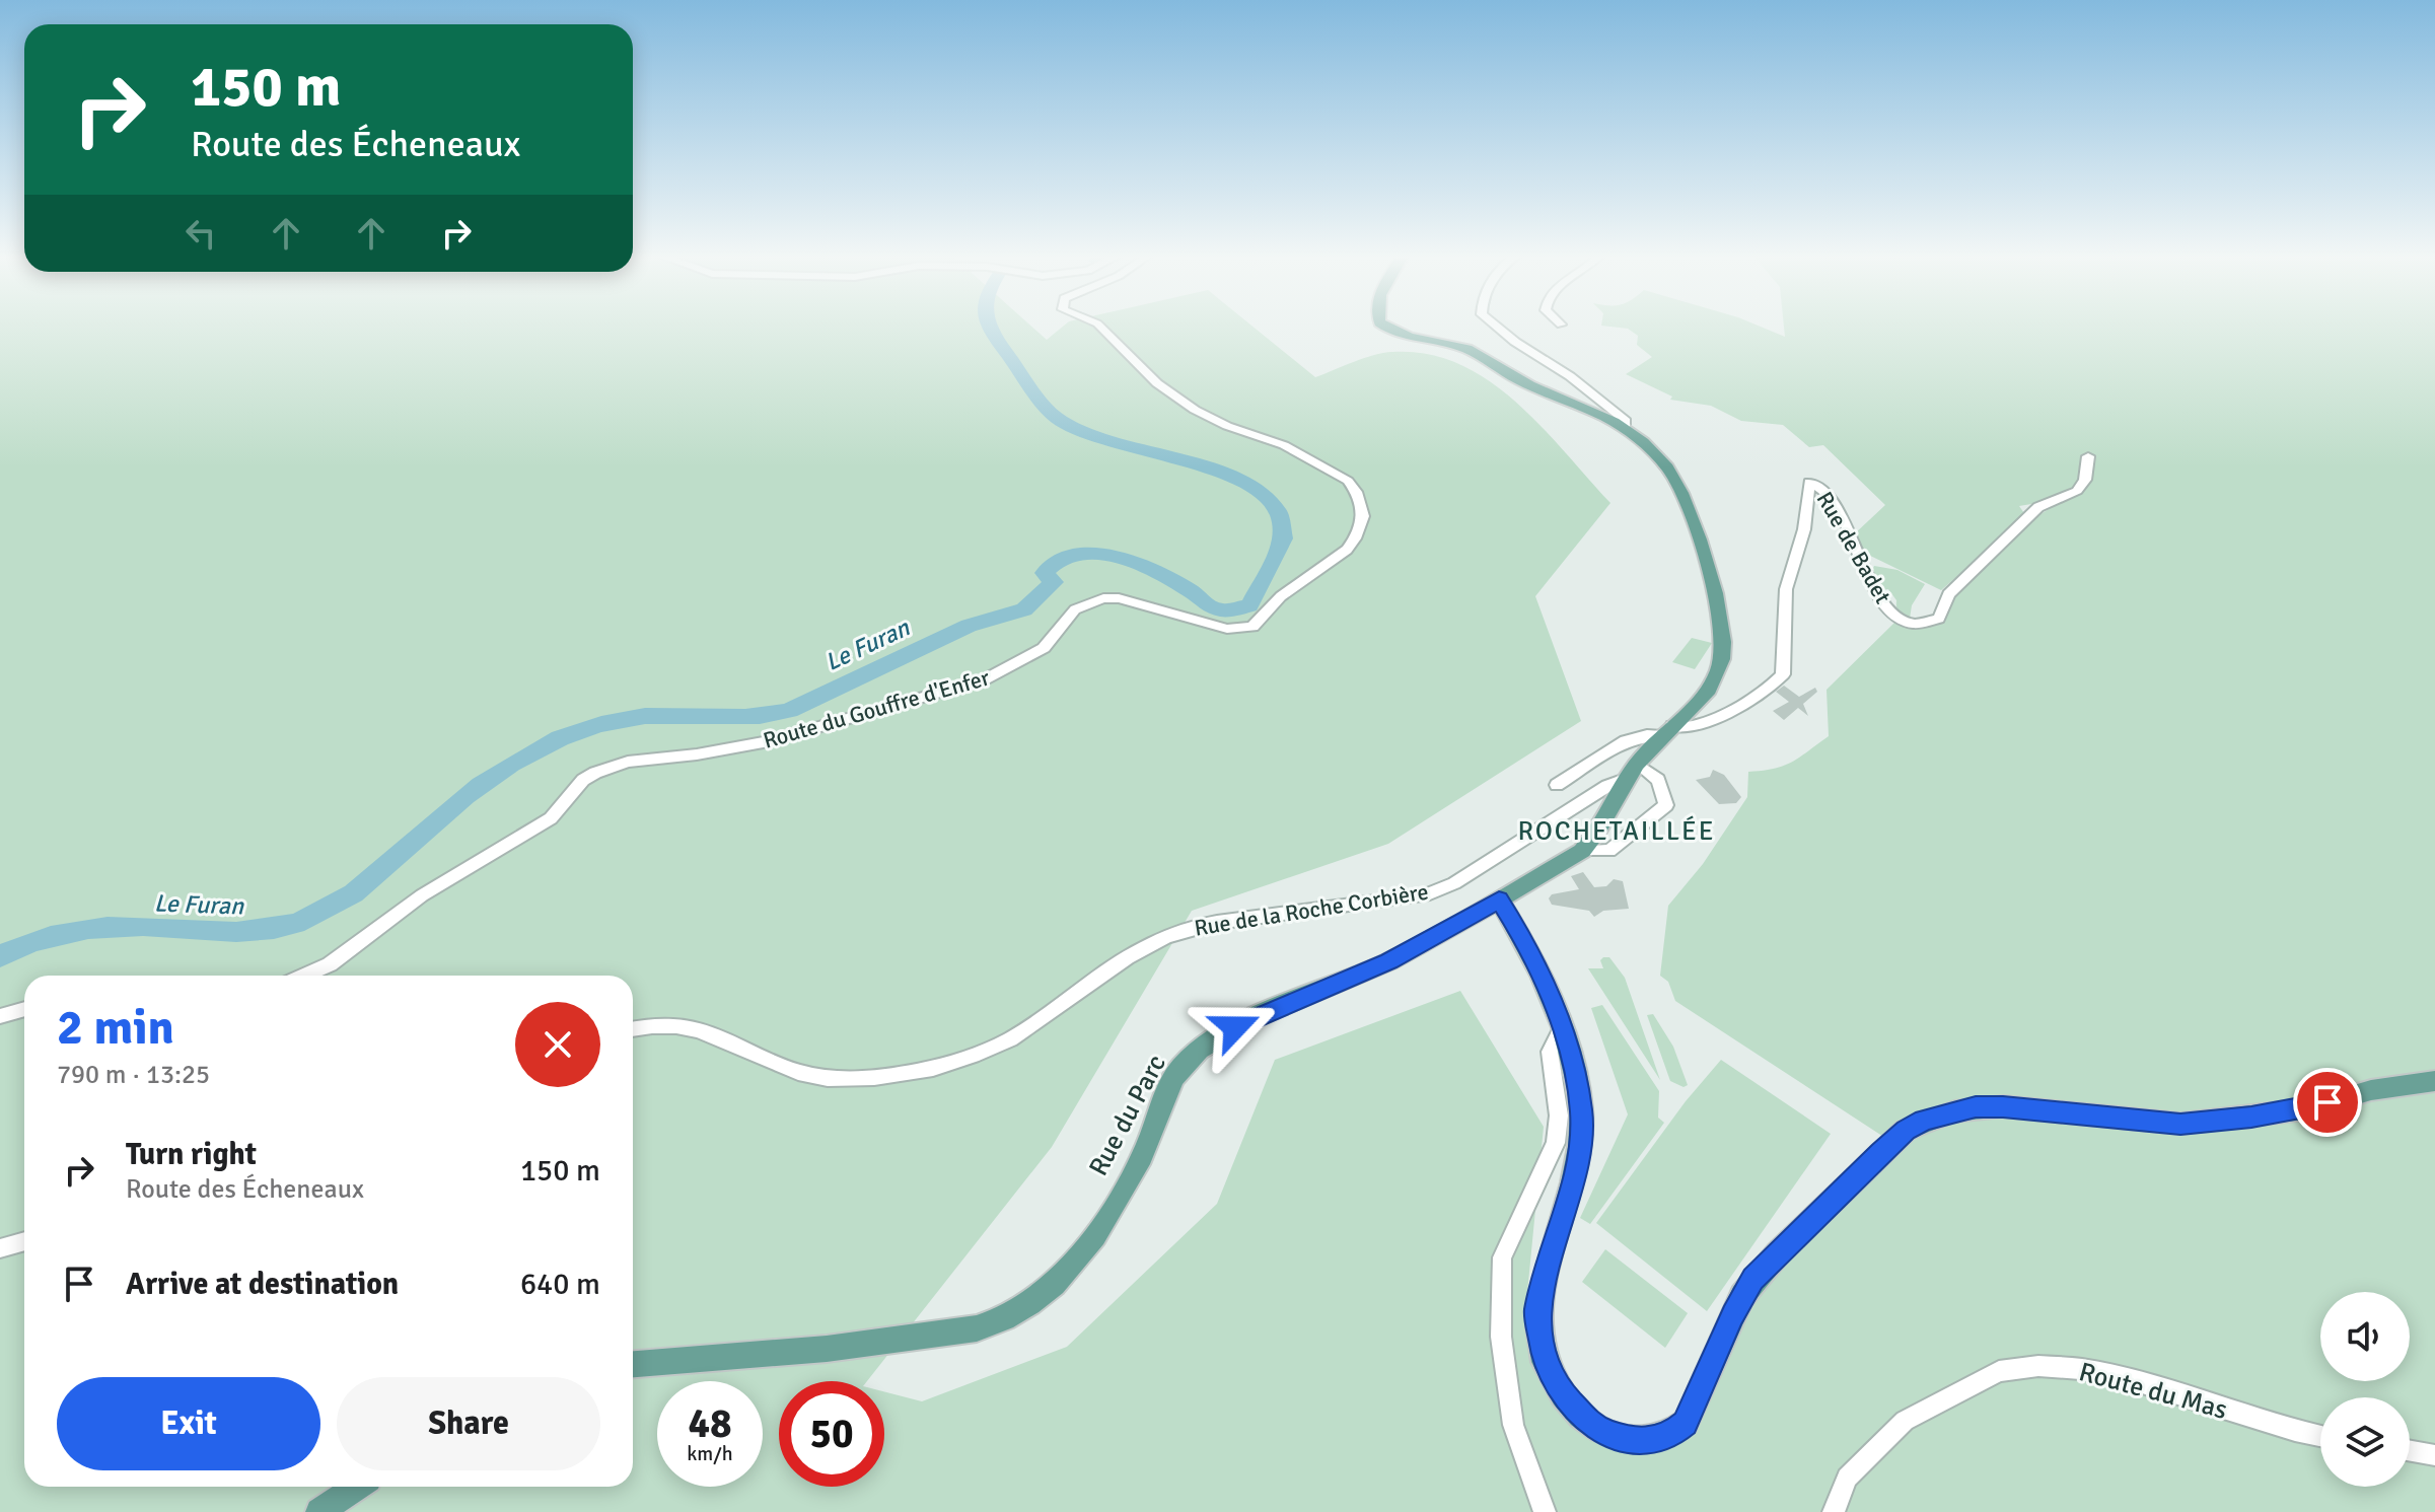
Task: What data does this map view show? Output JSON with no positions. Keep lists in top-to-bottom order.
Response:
{
  "streets": {
    "main road": ["Rue du Parc"],
    "street": [
      "Rue de Badet",
      "Route du Gouffre d'Enfer",
      "Rue de la Roche Corbière",
      "Route du Mas"
    ]
  },
  "districts": ["ROCHETAILLÉE"],
  "water": ["Le Furan"],
  "page": {
    "turn": ["150 m", "Route des Écheneaux"],
    "heading": ["2 min", "790 m · 13:25"],
    "list": [
      {
        "name": "Turn right",
        "note": "Route des Écheneaux",
        "value": "150 m"
      },
      {
        "name": "Arrive at destination",
        "value": "640 m"
      }
    ],
    "buttons": ["Exit", "Share"],
    "speed": "48 km/h",
    "limit": "50"
  }
}
